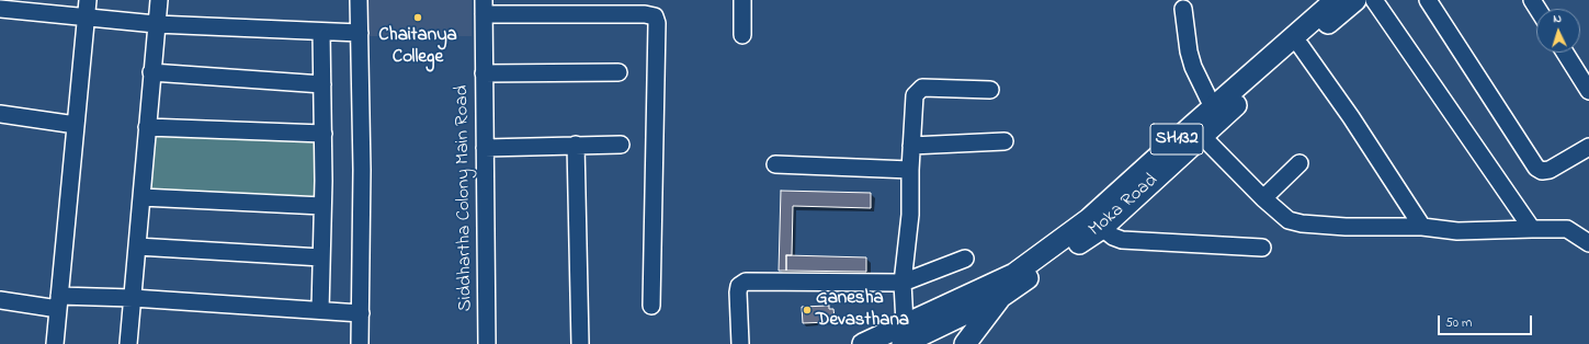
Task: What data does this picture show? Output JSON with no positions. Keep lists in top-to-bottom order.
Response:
{
  "streets": {
    "main road": ["SH132", "Moka Road"],
    "street": ["Siddhartha Colony Main Road"]
  },
  "crossings": [
    ["SH132", "Moka Road"]
  ],
  "places": ["Chaitanya College", "Ganesha Devasthana"],
  "scale_bar": "50 m",
  "north": "top"
}
